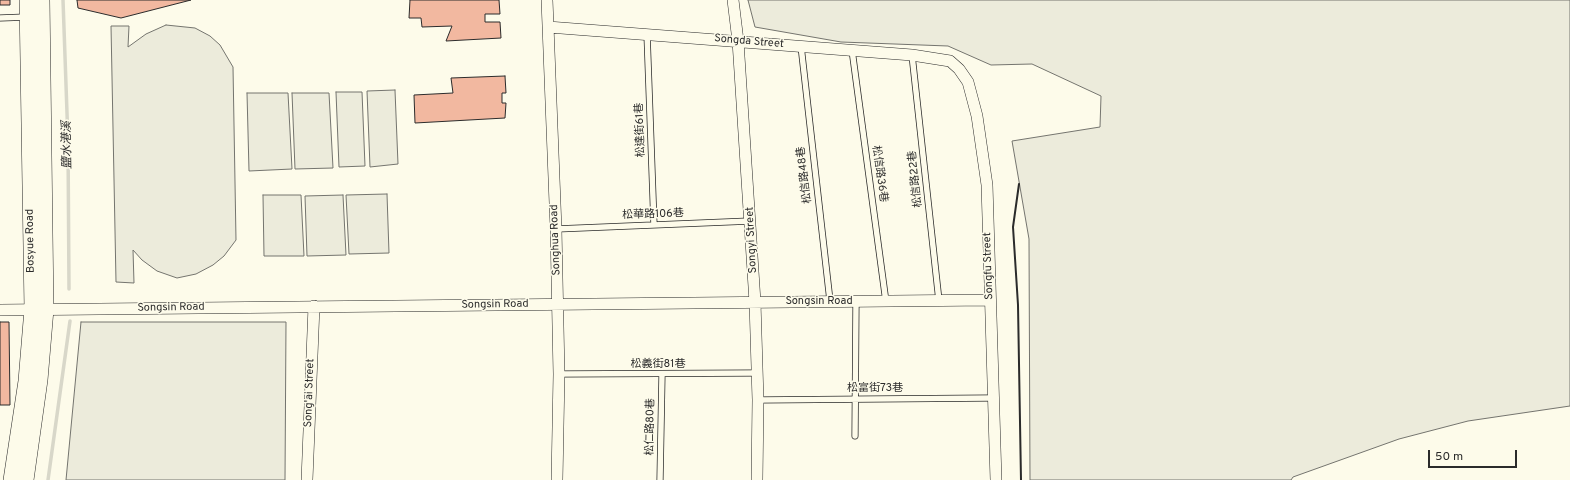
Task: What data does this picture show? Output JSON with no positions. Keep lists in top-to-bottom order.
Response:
{
  "streets": {
    "street": [
      "Songda Street",
      "Songhua Road",
      "Songyi Street",
      "Bosyue Road",
      "Songfu Street",
      "Songsin Road",
      "Song'ai Street"
    ],
    "lane": [
      "松達街61巷",
      "松信路36巷",
      "松信路48巷",
      "松信路22巷",
      "松華路106巷",
      "松義街81巷",
      "松富街73巷",
      "松仁路80巷"
    ]
  },
  "crossings": [
    ["Songda Street", "松達街61巷"],
    ["Songda Street", "松信路36巷"],
    ["Songda Street", "松信路48巷"],
    ["Songda Street", "松信路22巷"],
    ["Songda Street", "Songhua Road"],
    ["Songda Street", "Songyi Street"],
    ["Songda Street", "Songfu Street"],
    ["松達街61巷", "松華路106巷"],
    ["松信路36巷", "Songsin Road"],
    ["松信路48巷", "Songsin Road"],
    ["松信路22巷", "Songsin Road"],
    ["松華路106巷", "Songhua Road"],
    ["松華路106巷", "Songyi Street"],
    ["Songhua Road", "Songsin Road"],
    ["Songhua Road", "松義街81巷"],
    ["Songyi Street", "Songsin Road"],
    ["Songyi Street", "松義街81巷"],
    ["Songyi Street", "松富街73巷"],
    ["Bosyue Road", "Songsin Road"],
    ["Songfu Street", "Songsin Road"],
    ["Songfu Street", "松富街73巷"],
    ["Songsin Road", "Song'ai Street"],
    ["松義街81巷", "松仁路80巷"]
  ],
  "water": ["鹽水港溪"],
  "scale_bar": "50 m"
}
